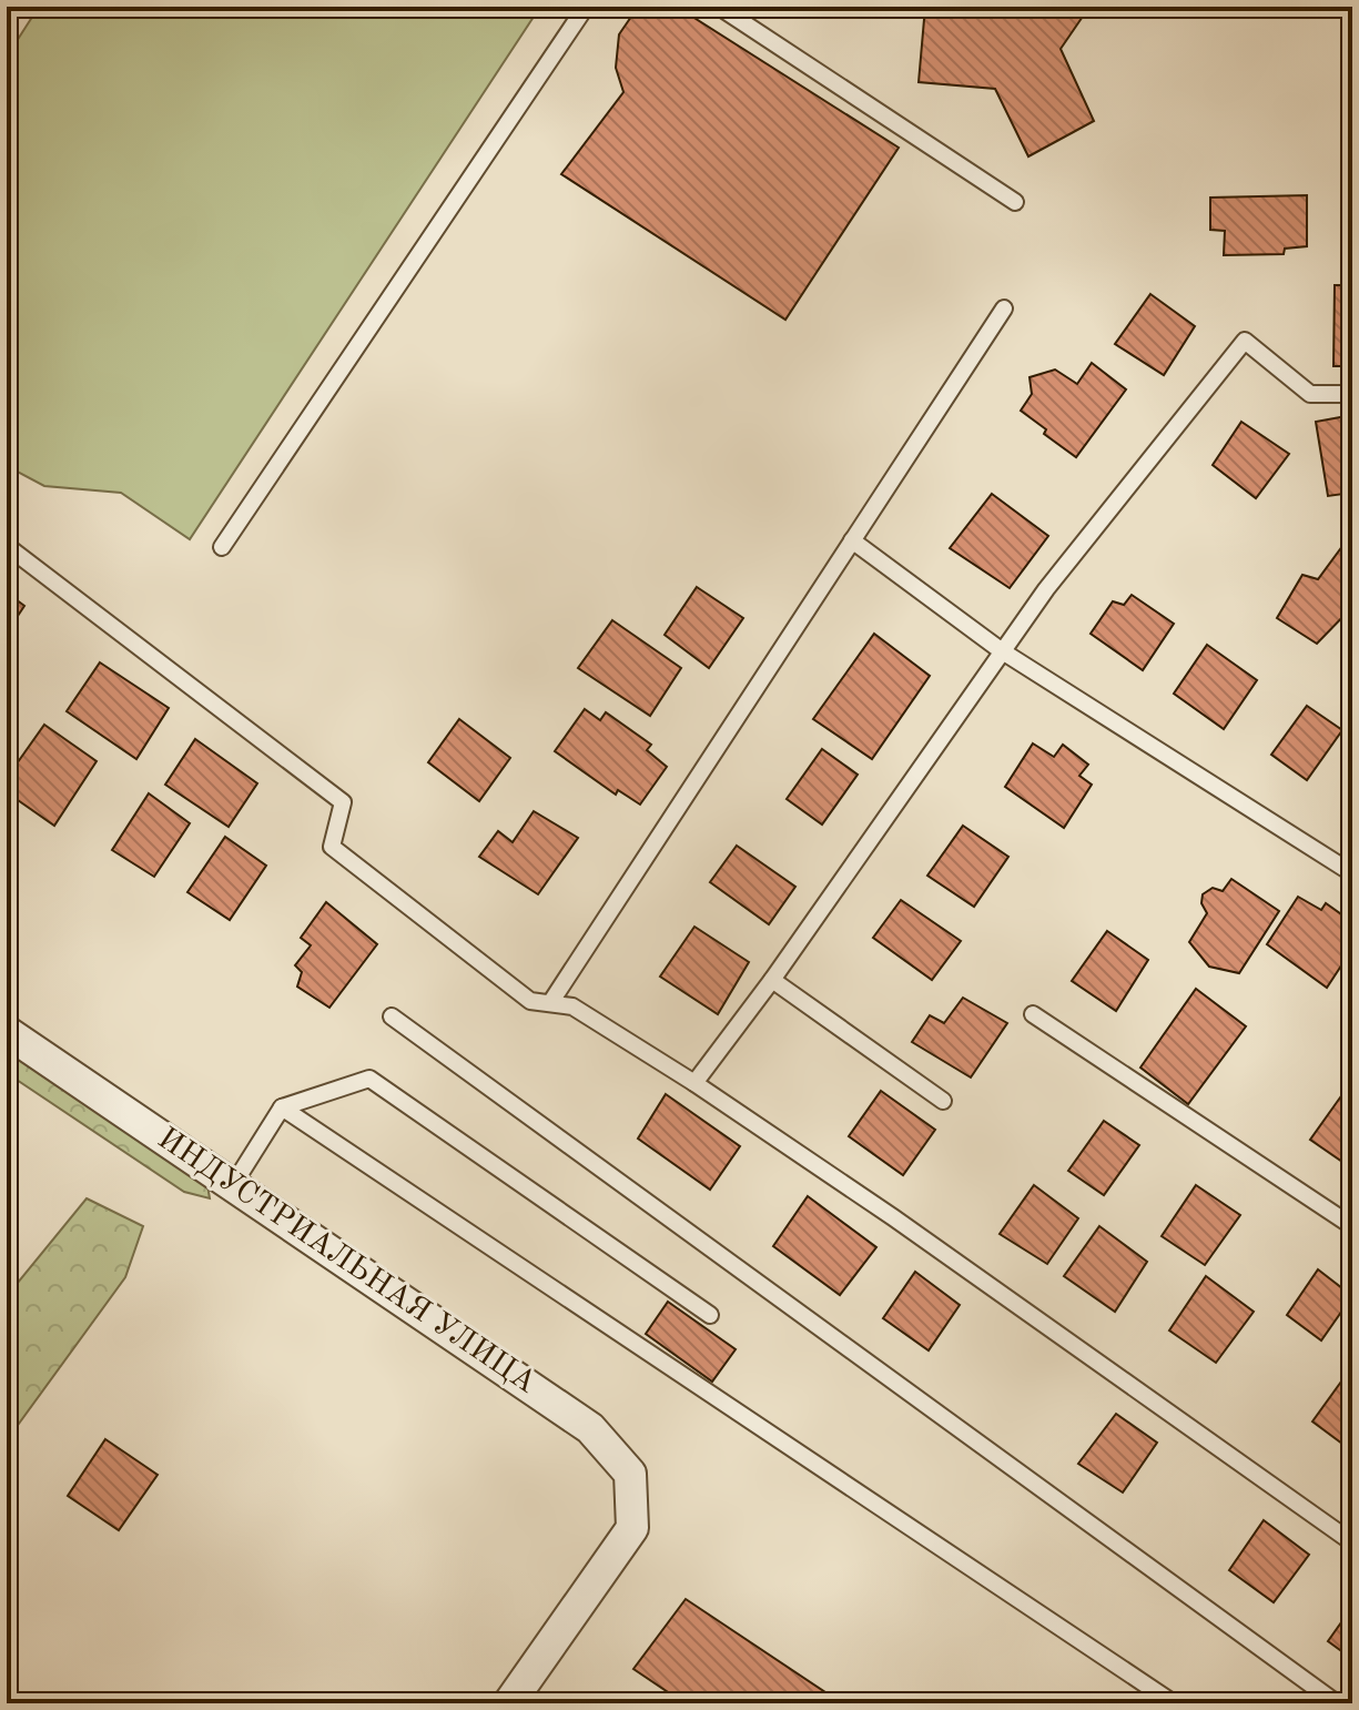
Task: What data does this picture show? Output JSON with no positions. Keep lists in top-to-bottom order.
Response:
{
  "streets": {
    "street": ["ИНДУСТРИАЛЬНАЯ УЛИЦА"]
  }
}
